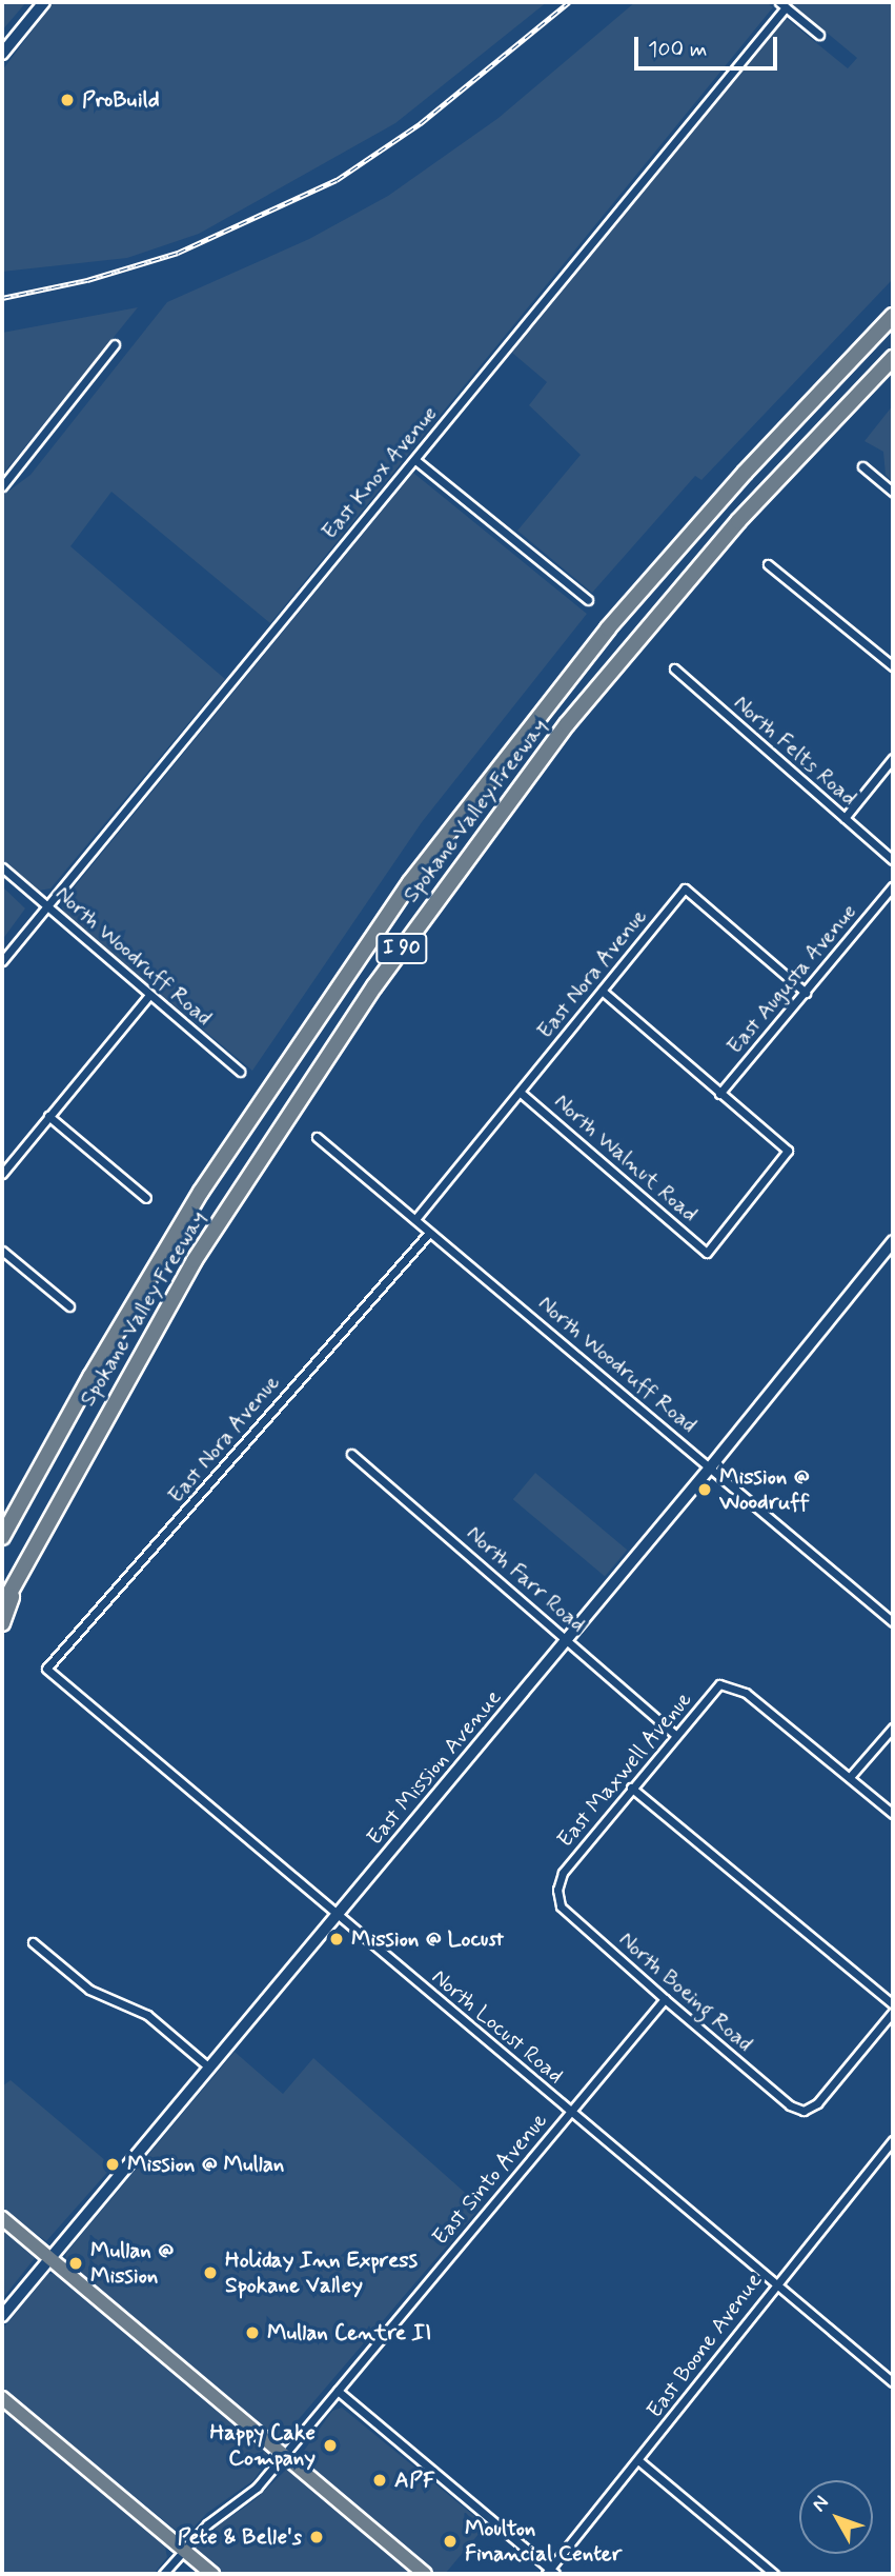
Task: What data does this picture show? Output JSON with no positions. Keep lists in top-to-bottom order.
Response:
{
  "streets": {
    "highway": ["Spokane Valley Freeway", "I 90"],
    "street": [
      "East Knox Avenue",
      "North Felts Road",
      "North Woodruff Road",
      "East Nora Avenue",
      "East Augusta Avenue",
      "North Walnut Road",
      "North Farr Road",
      "East Mission Avenue",
      "East Maxwell Avenue",
      "North Boeing Road",
      "North Locust Road",
      "East Sinto Avenue",
      "East Boone Avenue"
    ]
  },
  "crossings": [
    ["East Knox Avenue", "North Woodruff Road"],
    ["North Woodruff Road", "East Nora Avenue"],
    ["North Woodruff Road", "East Mission Avenue"],
    ["East Nora Avenue", "East Augusta Avenue"],
    ["East Nora Avenue", "North Walnut Road"],
    ["East Nora Avenue", "North Locust Road"],
    ["East Augusta Avenue", "North Walnut Road"],
    ["North Farr Road", "East Mission Avenue"],
    ["North Farr Road", "East Maxwell Avenue"],
    ["East Mission Avenue", "North Locust Road"],
    ["East Maxwell Avenue", "North Boeing Road"],
    ["North Boeing Road", "East Sinto Avenue"],
    ["North Locust Road", "East Sinto Avenue"],
    ["North Locust Road", "East Boone Avenue"]
  ],
  "places": [
    "ProBuild",
    "Mission @ Woodruff",
    "Mission @ Locust",
    "Mission @ Mullan",
    "Mullan @ Mission",
    "Holiday Inn Express Spokane Valley",
    "Mullan Centre II",
    "Happy Cake Company",
    "APF",
    "Pete & Belle's",
    "Moulton Financial Center"
  ],
  "scale_bar": "100 m",
  "north": "top left"
}
